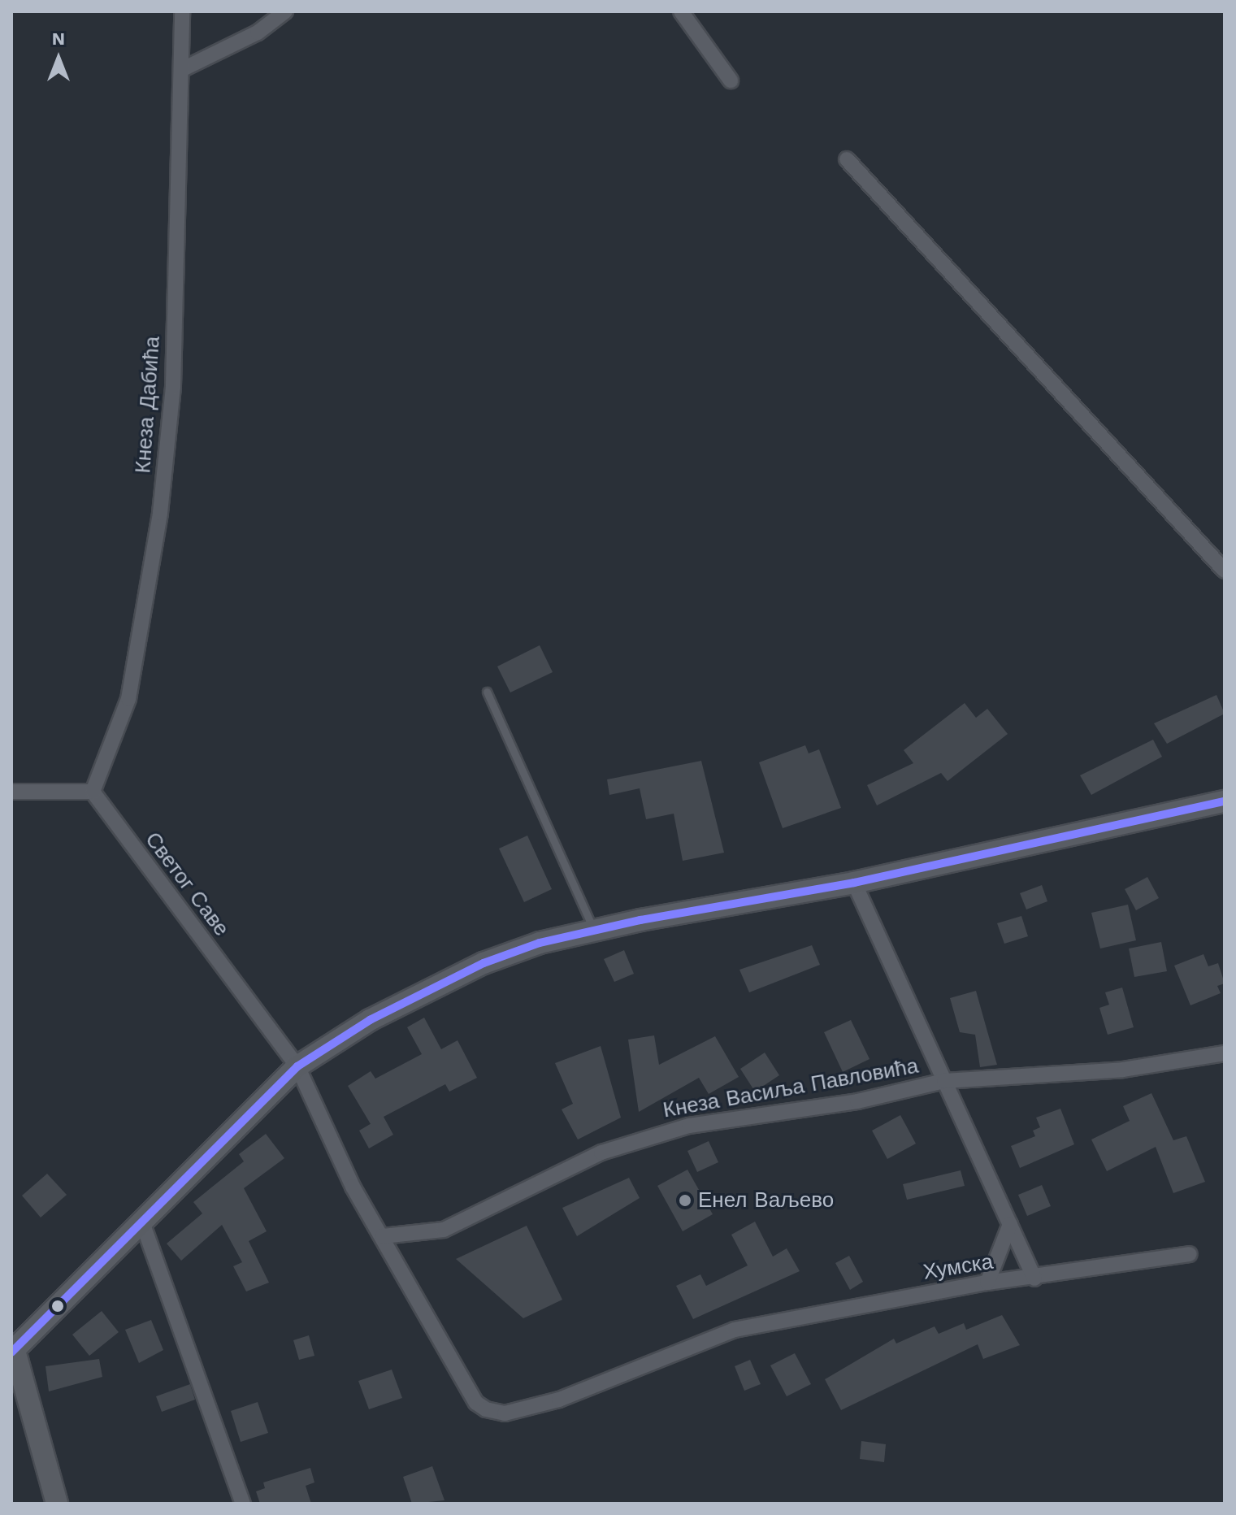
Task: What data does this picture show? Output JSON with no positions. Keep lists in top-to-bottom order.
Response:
{
  "streets": {
    "street": [
      "Кнеза Дабића",
      "Светог Саве",
      "Кнеза Васиља Павловића",
      "Хумска"
    ]
  },
  "crossings": [
    ["Кнеза Дабића", "Светог Саве"],
    ["Светог Саве", "Кнеза Васиља Павловића"],
    ["Светог Саве", "Хумска"],
    ["Кнеза Васиља Павловића", "Хумска"]
  ],
  "places": ["Енел Ваљево"],
  "north": "top"
}
